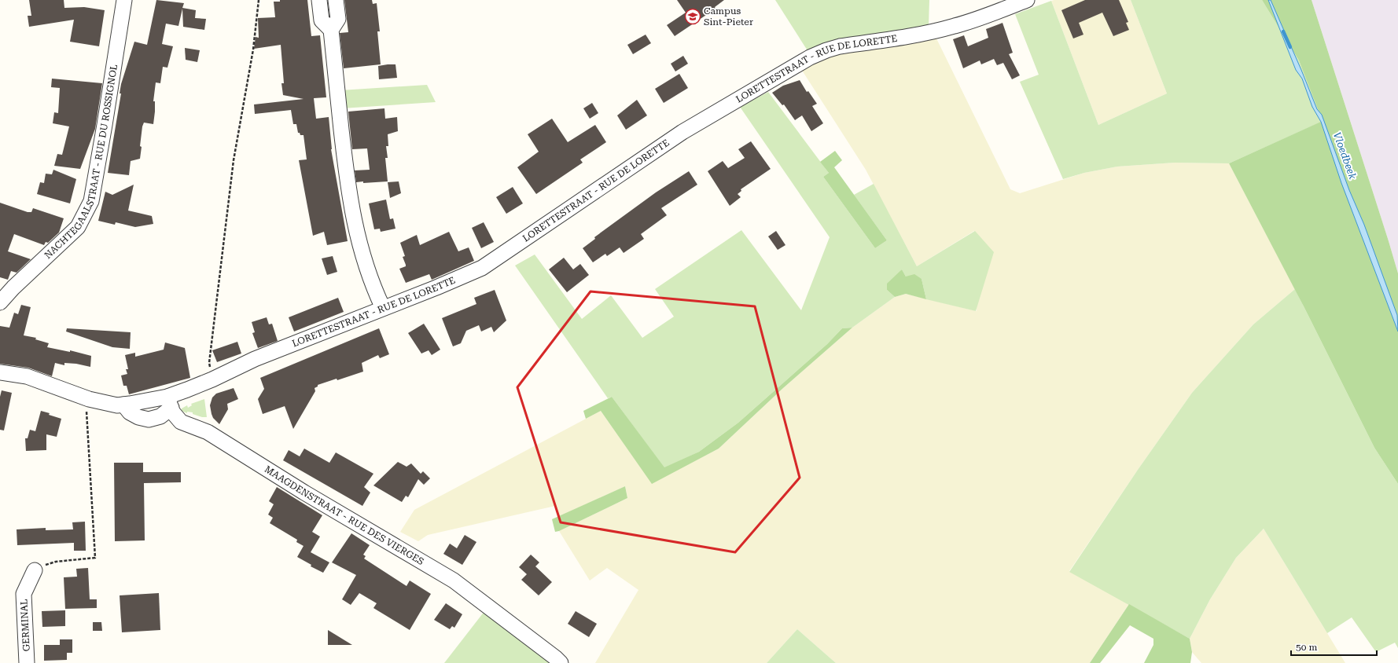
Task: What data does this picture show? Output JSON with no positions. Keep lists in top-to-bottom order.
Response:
{
  "streets": {
    "street": [
      "LORETTESTRAAT - RUE DE LORETTE",
      "NACHTEGAALSTRAAT - RUE DU ROSSIGNOL",
      "MAAGDENSTRAAT - RUE DES VIERGES",
      "GERMINAL"
    ]
  },
  "crossings": [
    ["LORETTESTRAAT - RUE DE LORETTE", "MAAGDENSTRAAT - RUE DES VIERGES"]
  ],
  "water": ["Vloedbeek"],
  "places": {
    "school or university": ["Campus Sint-Pieter"]
  },
  "scale_bar": "50 m"
}
